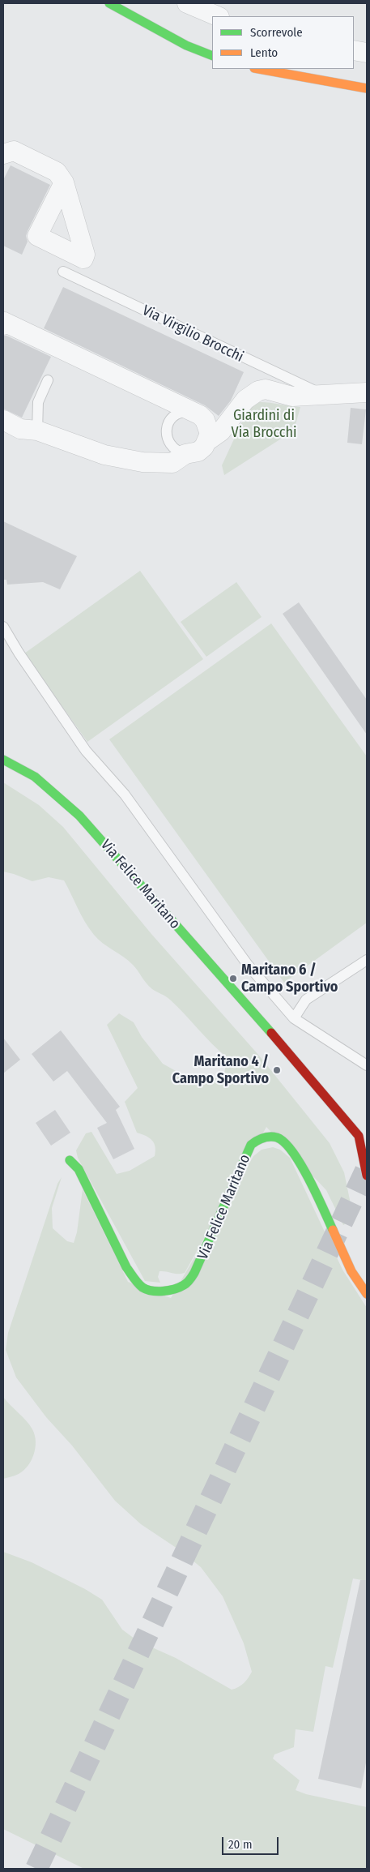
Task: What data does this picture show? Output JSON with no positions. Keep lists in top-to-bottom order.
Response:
{
  "streets": {
    "main road": ["Via Felice Maritano"],
    "street": ["Via Virgilio Brocchi"]
  },
  "parks": ["Giardini di Via Brocchi"],
  "places": ["Maritano 6 / Campo Sportivo", "Maritano 4 / Campo Sportivo"],
  "legend": ["Scorrevole", "Lento"],
  "scale_bar": "20 m"
}
